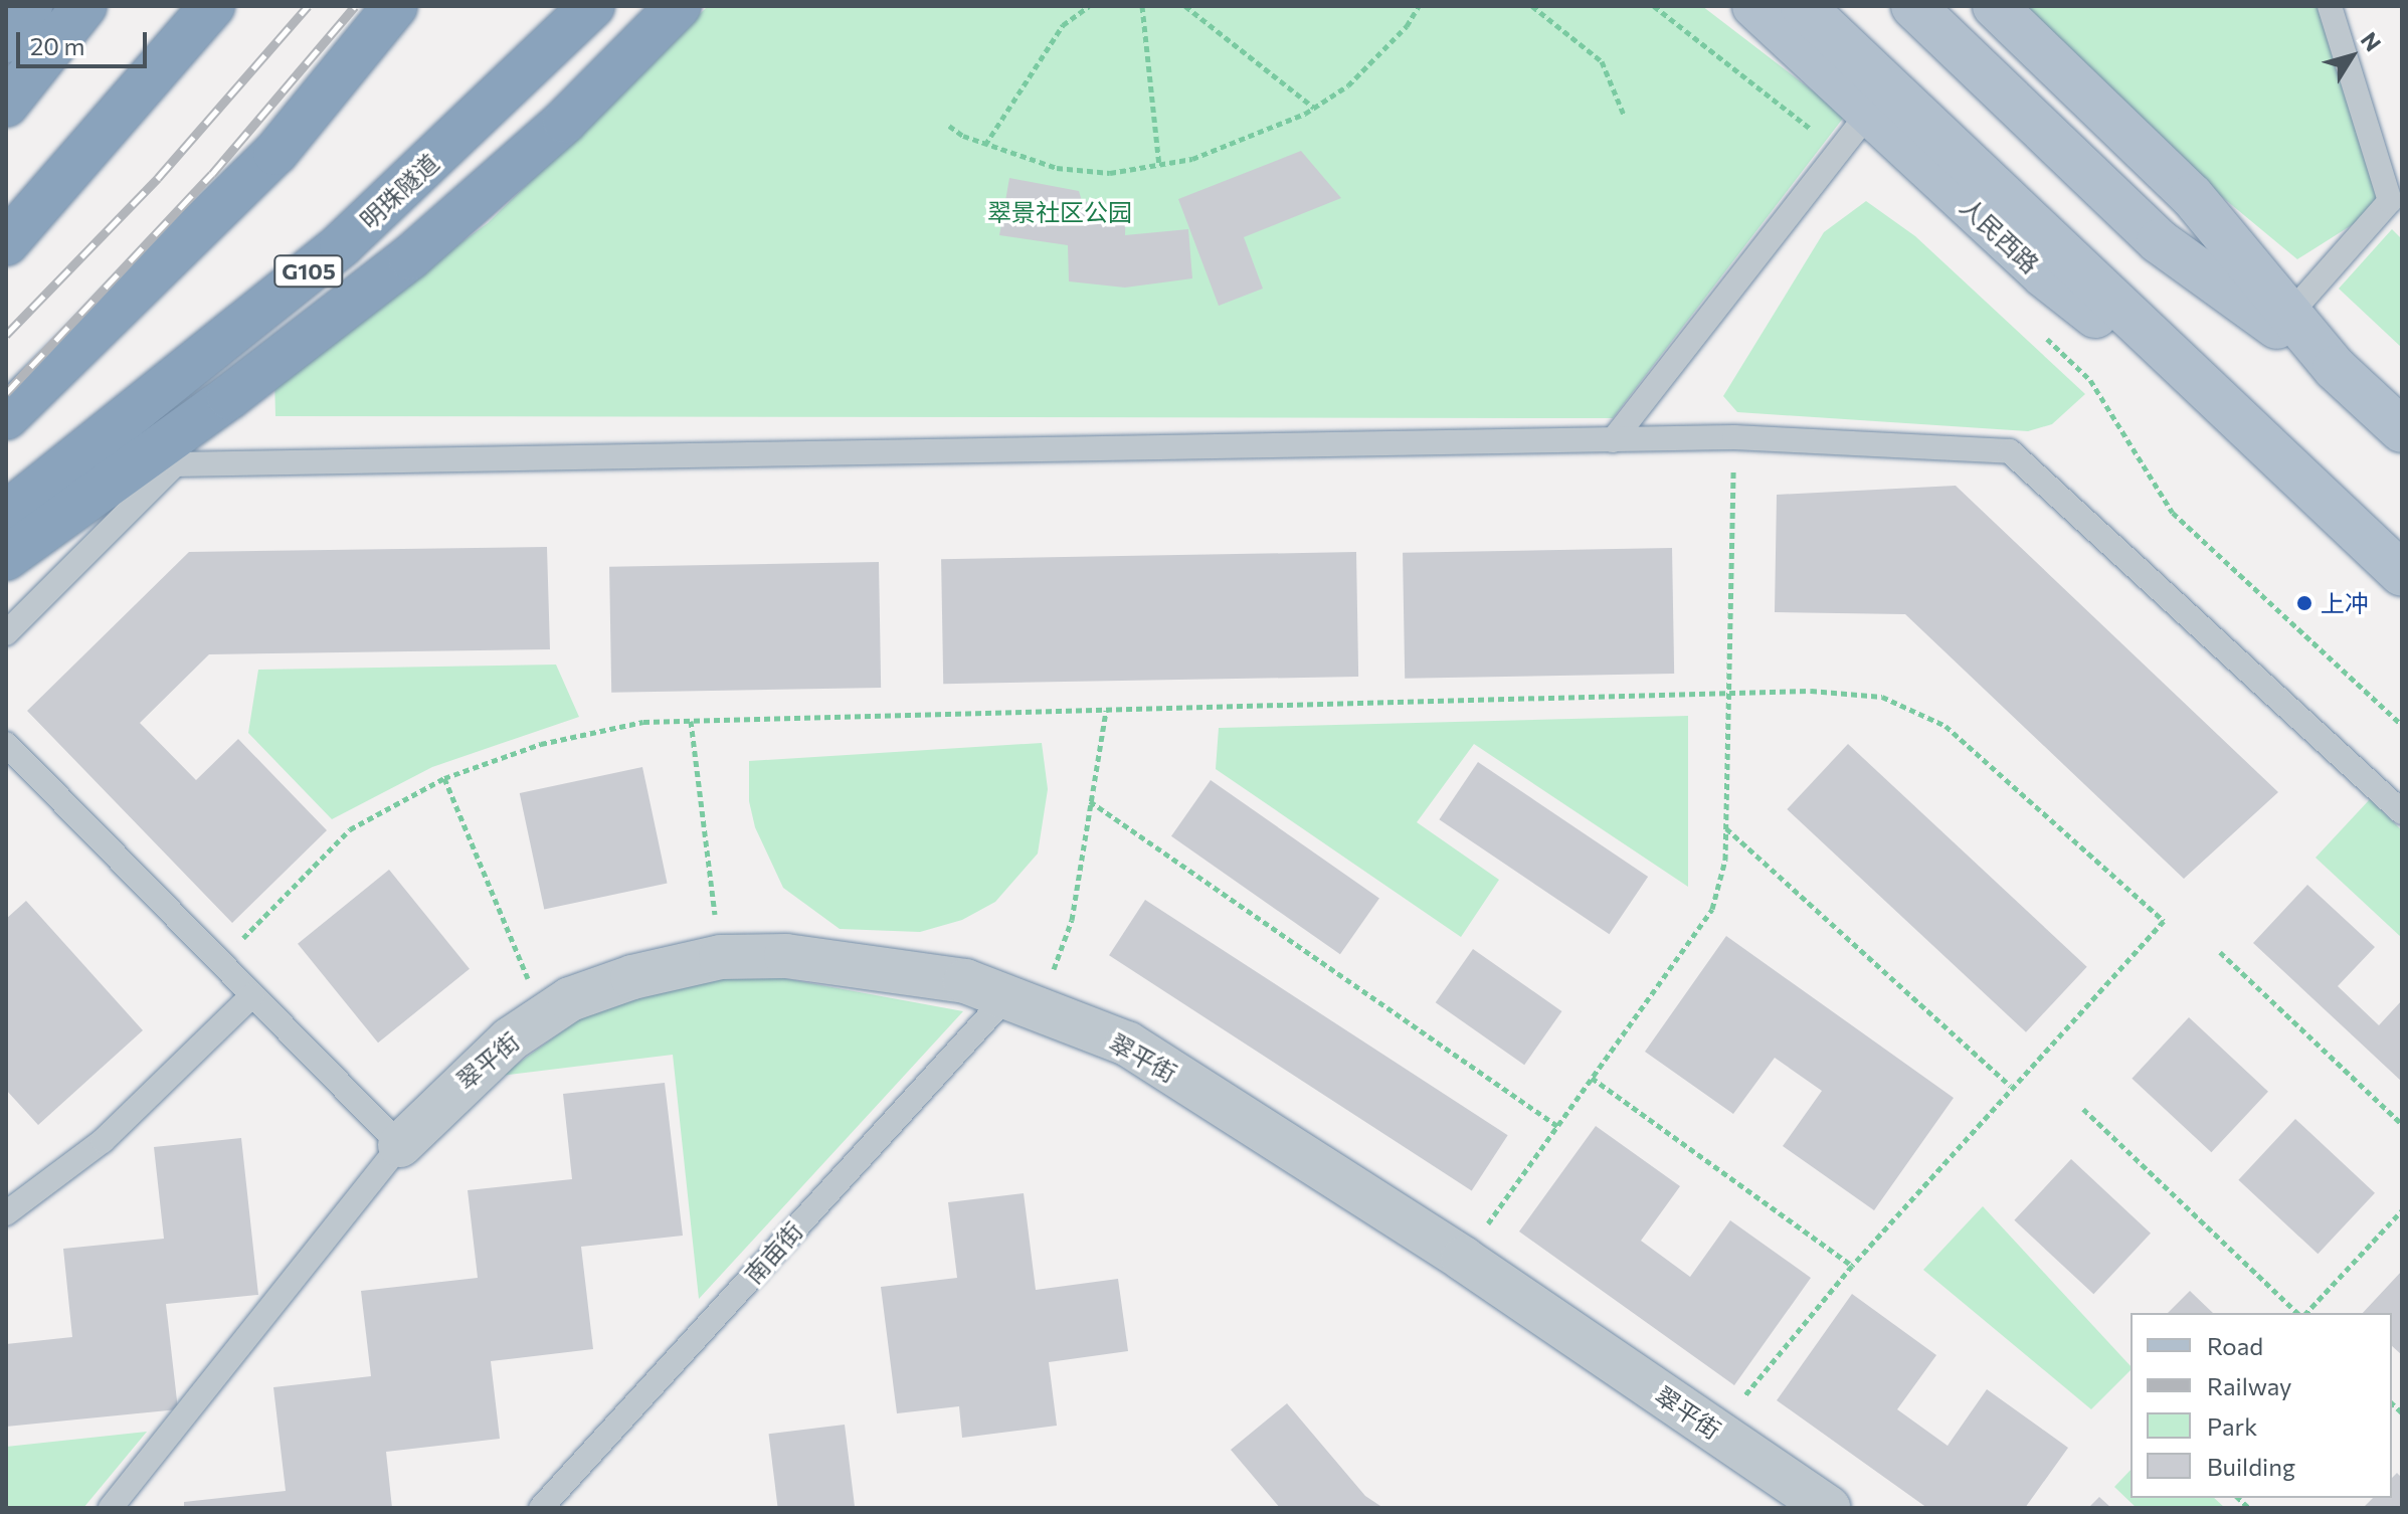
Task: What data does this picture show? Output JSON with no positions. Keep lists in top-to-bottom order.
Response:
{
  "streets": {
    "highway": ["明珠隧道", "G105"],
    "main road": ["人民西路"],
    "street": ["翠平街"],
    "lane": ["南亩街"]
  },
  "crossings": [
    ["翠平街", "南亩街"]
  ],
  "parks": ["翠景社区公园"],
  "places": ["上冲"],
  "legend": [
    "Road",
    "Railway",
    "Park",
    "Building"
  ],
  "scale_bar": "20 m",
  "north": "top right"
}
